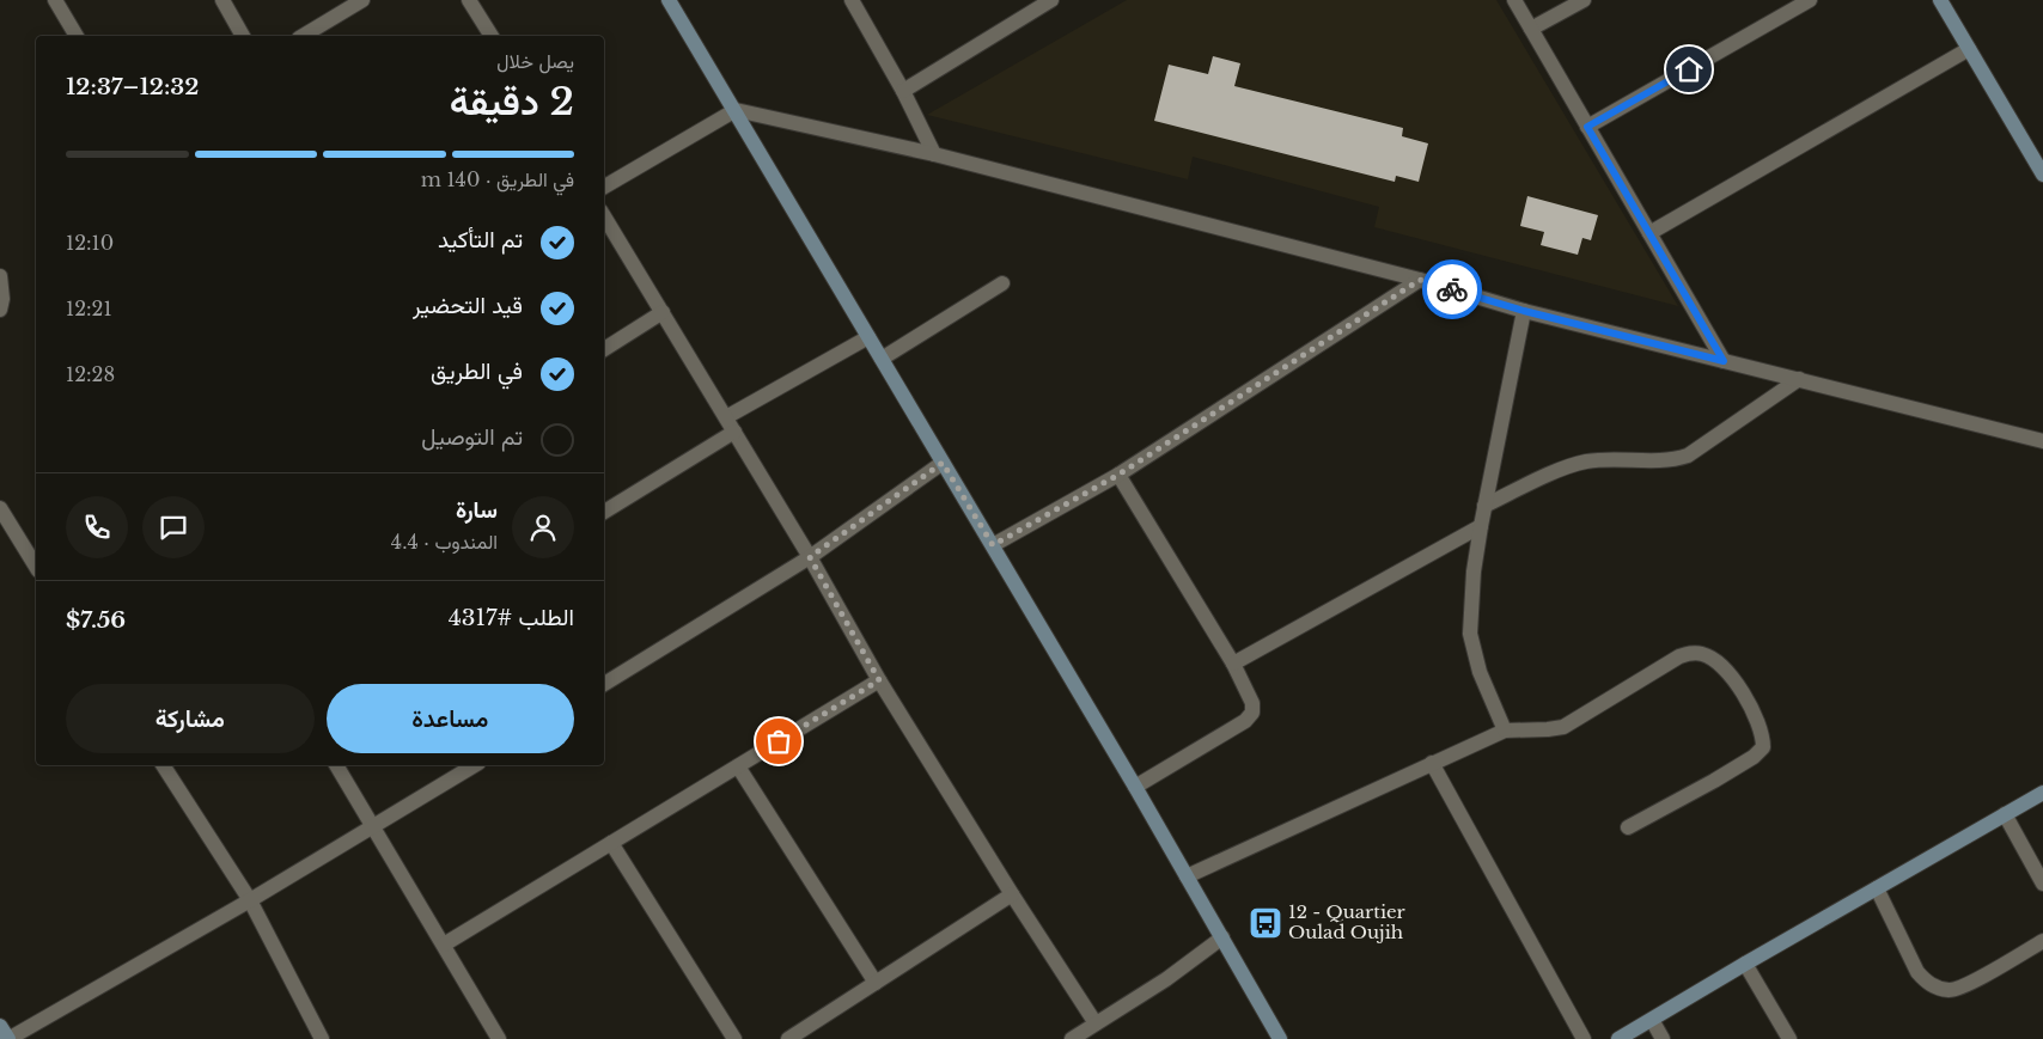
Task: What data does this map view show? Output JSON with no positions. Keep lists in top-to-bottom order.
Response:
{
  "places": {
    "bus stop": ["12 - Quartier Oulad Oujih"]
  },
  "page": {
    "heading": ["2 دقيقة", "يصل خلال", "12:32–12:37"],
    "panel": [
      "سارة",
      "المندوب · 4.4",
      "الطلب #4317",
      "$7.56"
    ],
    "bar": "في الطريق · 140 m",
    "list": [
      ["تم التأكيد", "12:10"],
      ["قيد التحضير", "12:21"],
      ["في الطريق", "12:28"],
      "تم التوصيل"
    ],
    "buttons": ["مساعدة", "مشاركة"]
  }
}
